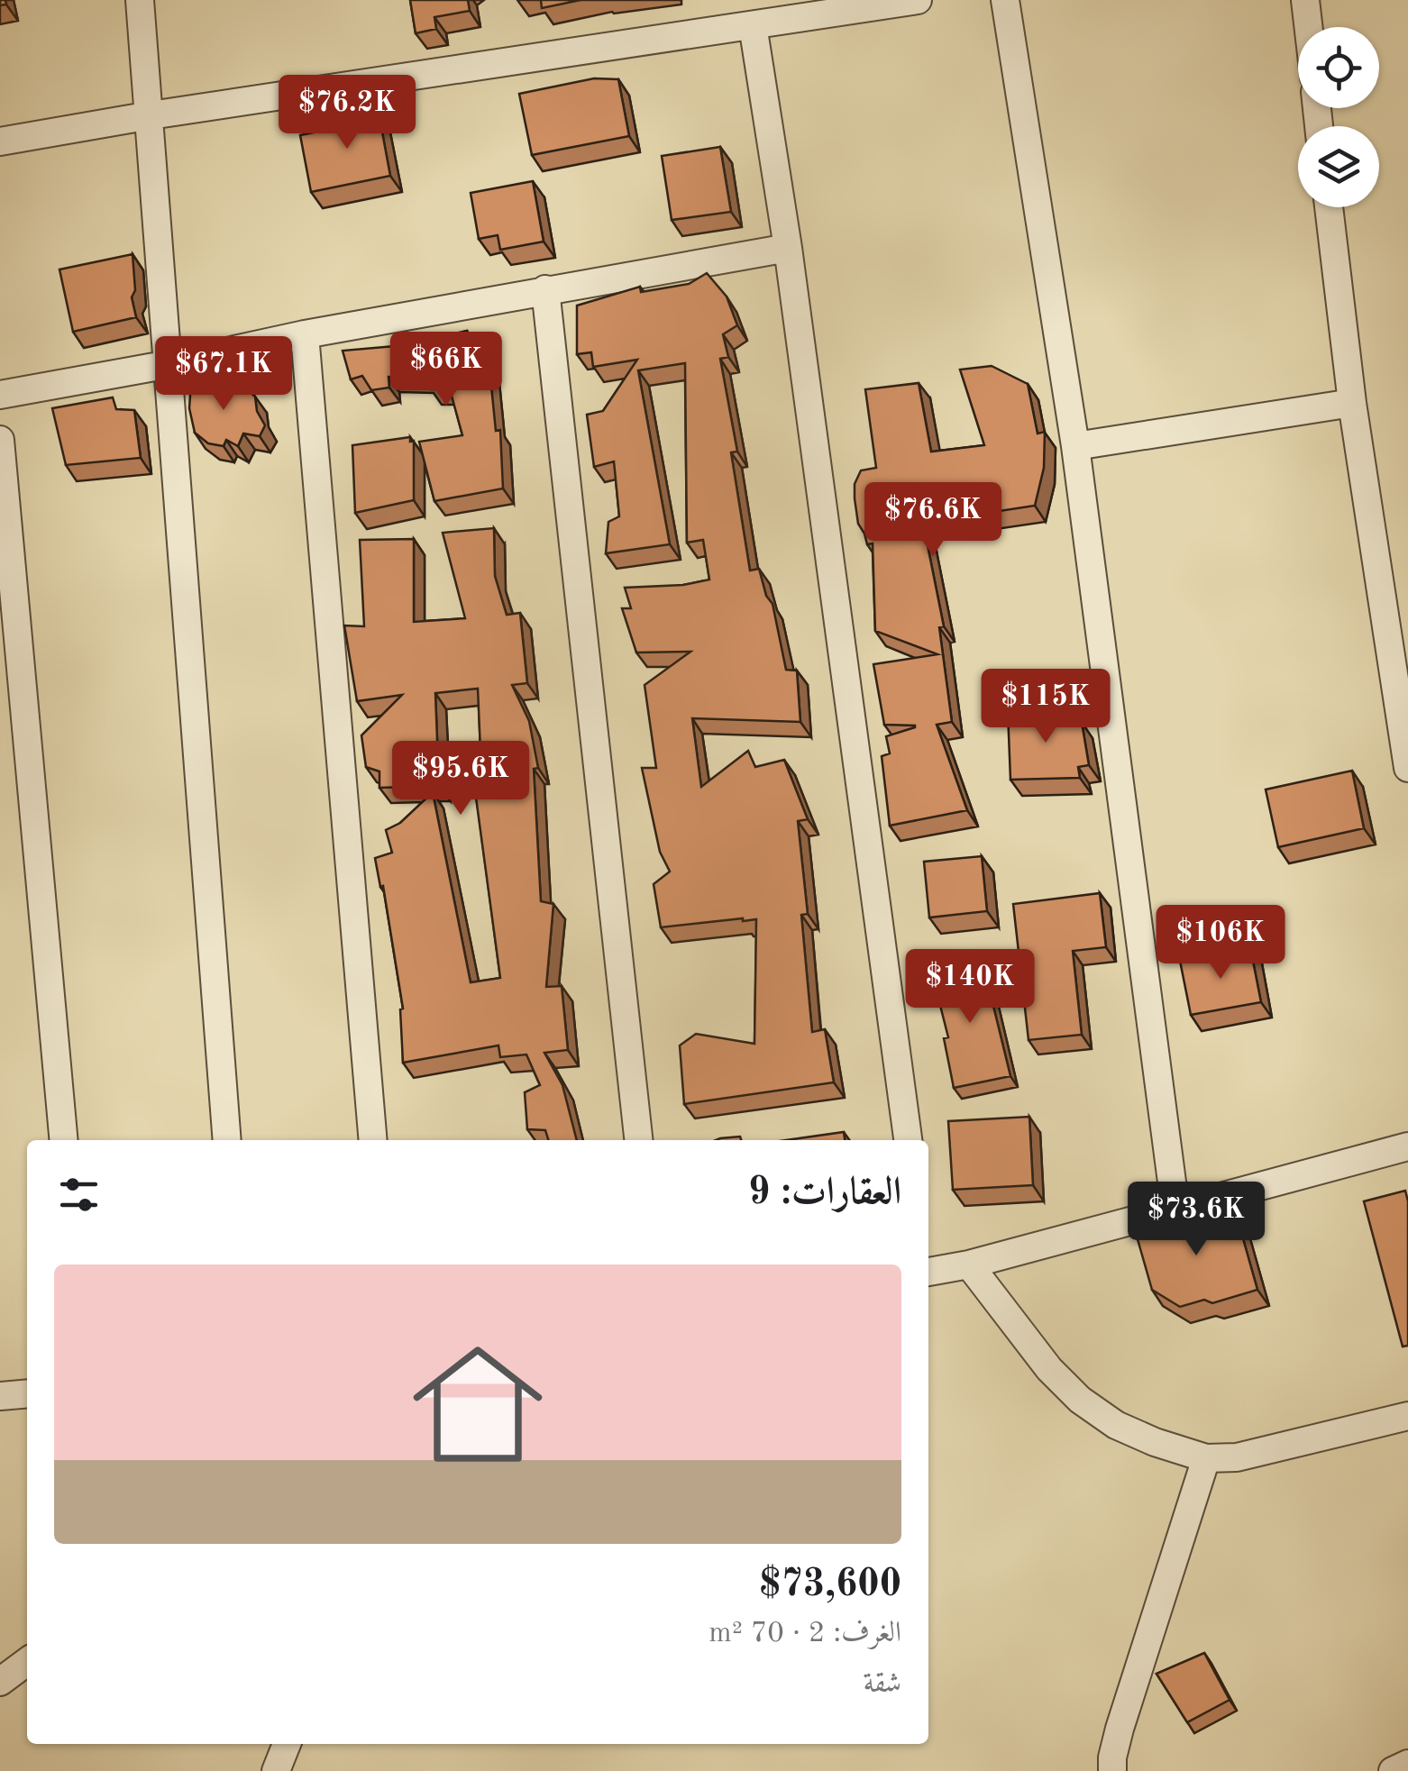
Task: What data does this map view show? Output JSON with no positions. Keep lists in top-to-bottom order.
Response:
{
  "page": {
    "price": [
      "$76.2K",
      "$66K",
      "$67.1K",
      "$76.6K",
      "$115K",
      "$95.6K",
      "$106K",
      "$140K",
      "$73.6K"
    ],
    "heading": "العقارات: 9",
    "list": [
      {
        "name": "$73,600",
        "note": "الغرف: 2 · 70 m² · شقة"
      }
    ]
  }
}
